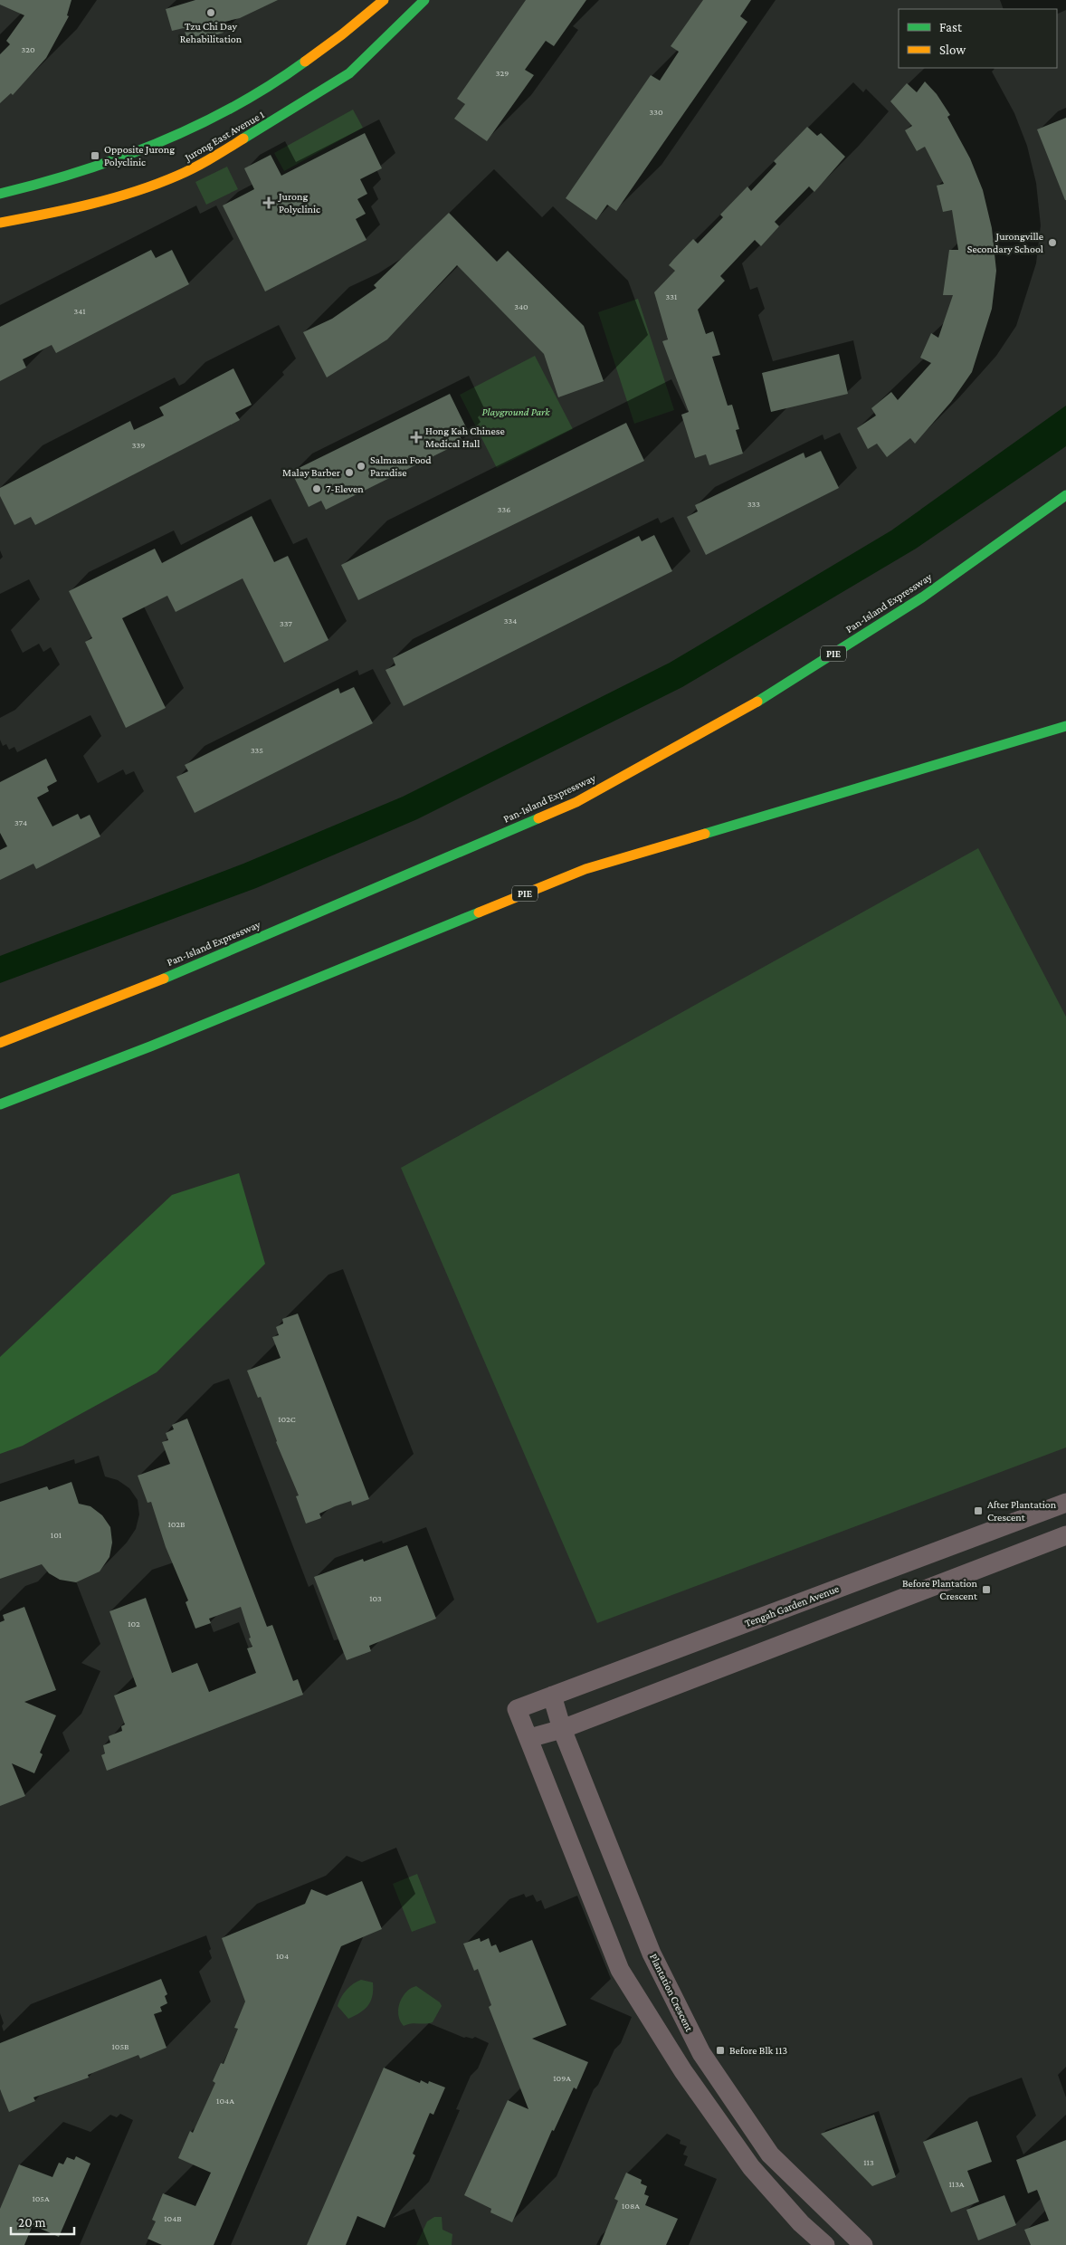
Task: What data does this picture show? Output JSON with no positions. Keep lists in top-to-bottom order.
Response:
{
  "streets": {
    "main road": ["Jurong East Avenue 1", "Pan-Island Expressway", "PIE"],
    "street": ["Tengah Garden Avenue", "Plantation Crescent"]
  },
  "crossings": [
    ["Tengah Garden Avenue", "Plantation Crescent"]
  ],
  "parks": ["Playground Park"],
  "places": {
    "other": [
      "Tzu Chi Day Rehabilitation",
      "Jurongville Secondary School",
      "Salmaan Food Paradise",
      "Malay Barber",
      "7-Eleven"
    ],
    "transit": [
      "Opposite Jurong Polyclinic",
      "After Plantation Crescent",
      "Before Plantation Crescent",
      "Before Blk 113"
    ],
    "health": ["Jurong Polyclinic", "Hong Kah Chinese Medical Hall"]
  },
  "house_numbers": [
    "320",
    "329",
    "330",
    "331",
    "340",
    "341",
    "339",
    "333",
    "336",
    "334",
    "337",
    "335",
    "374",
    "102C",
    "102B",
    "101",
    "103",
    "102",
    "104",
    "105B",
    "109A",
    "104A",
    "113",
    "113A",
    "105A",
    "108A",
    "104B"
  ],
  "legend": ["Fast", "Slow"],
  "scale_bar": "20 m"
}
